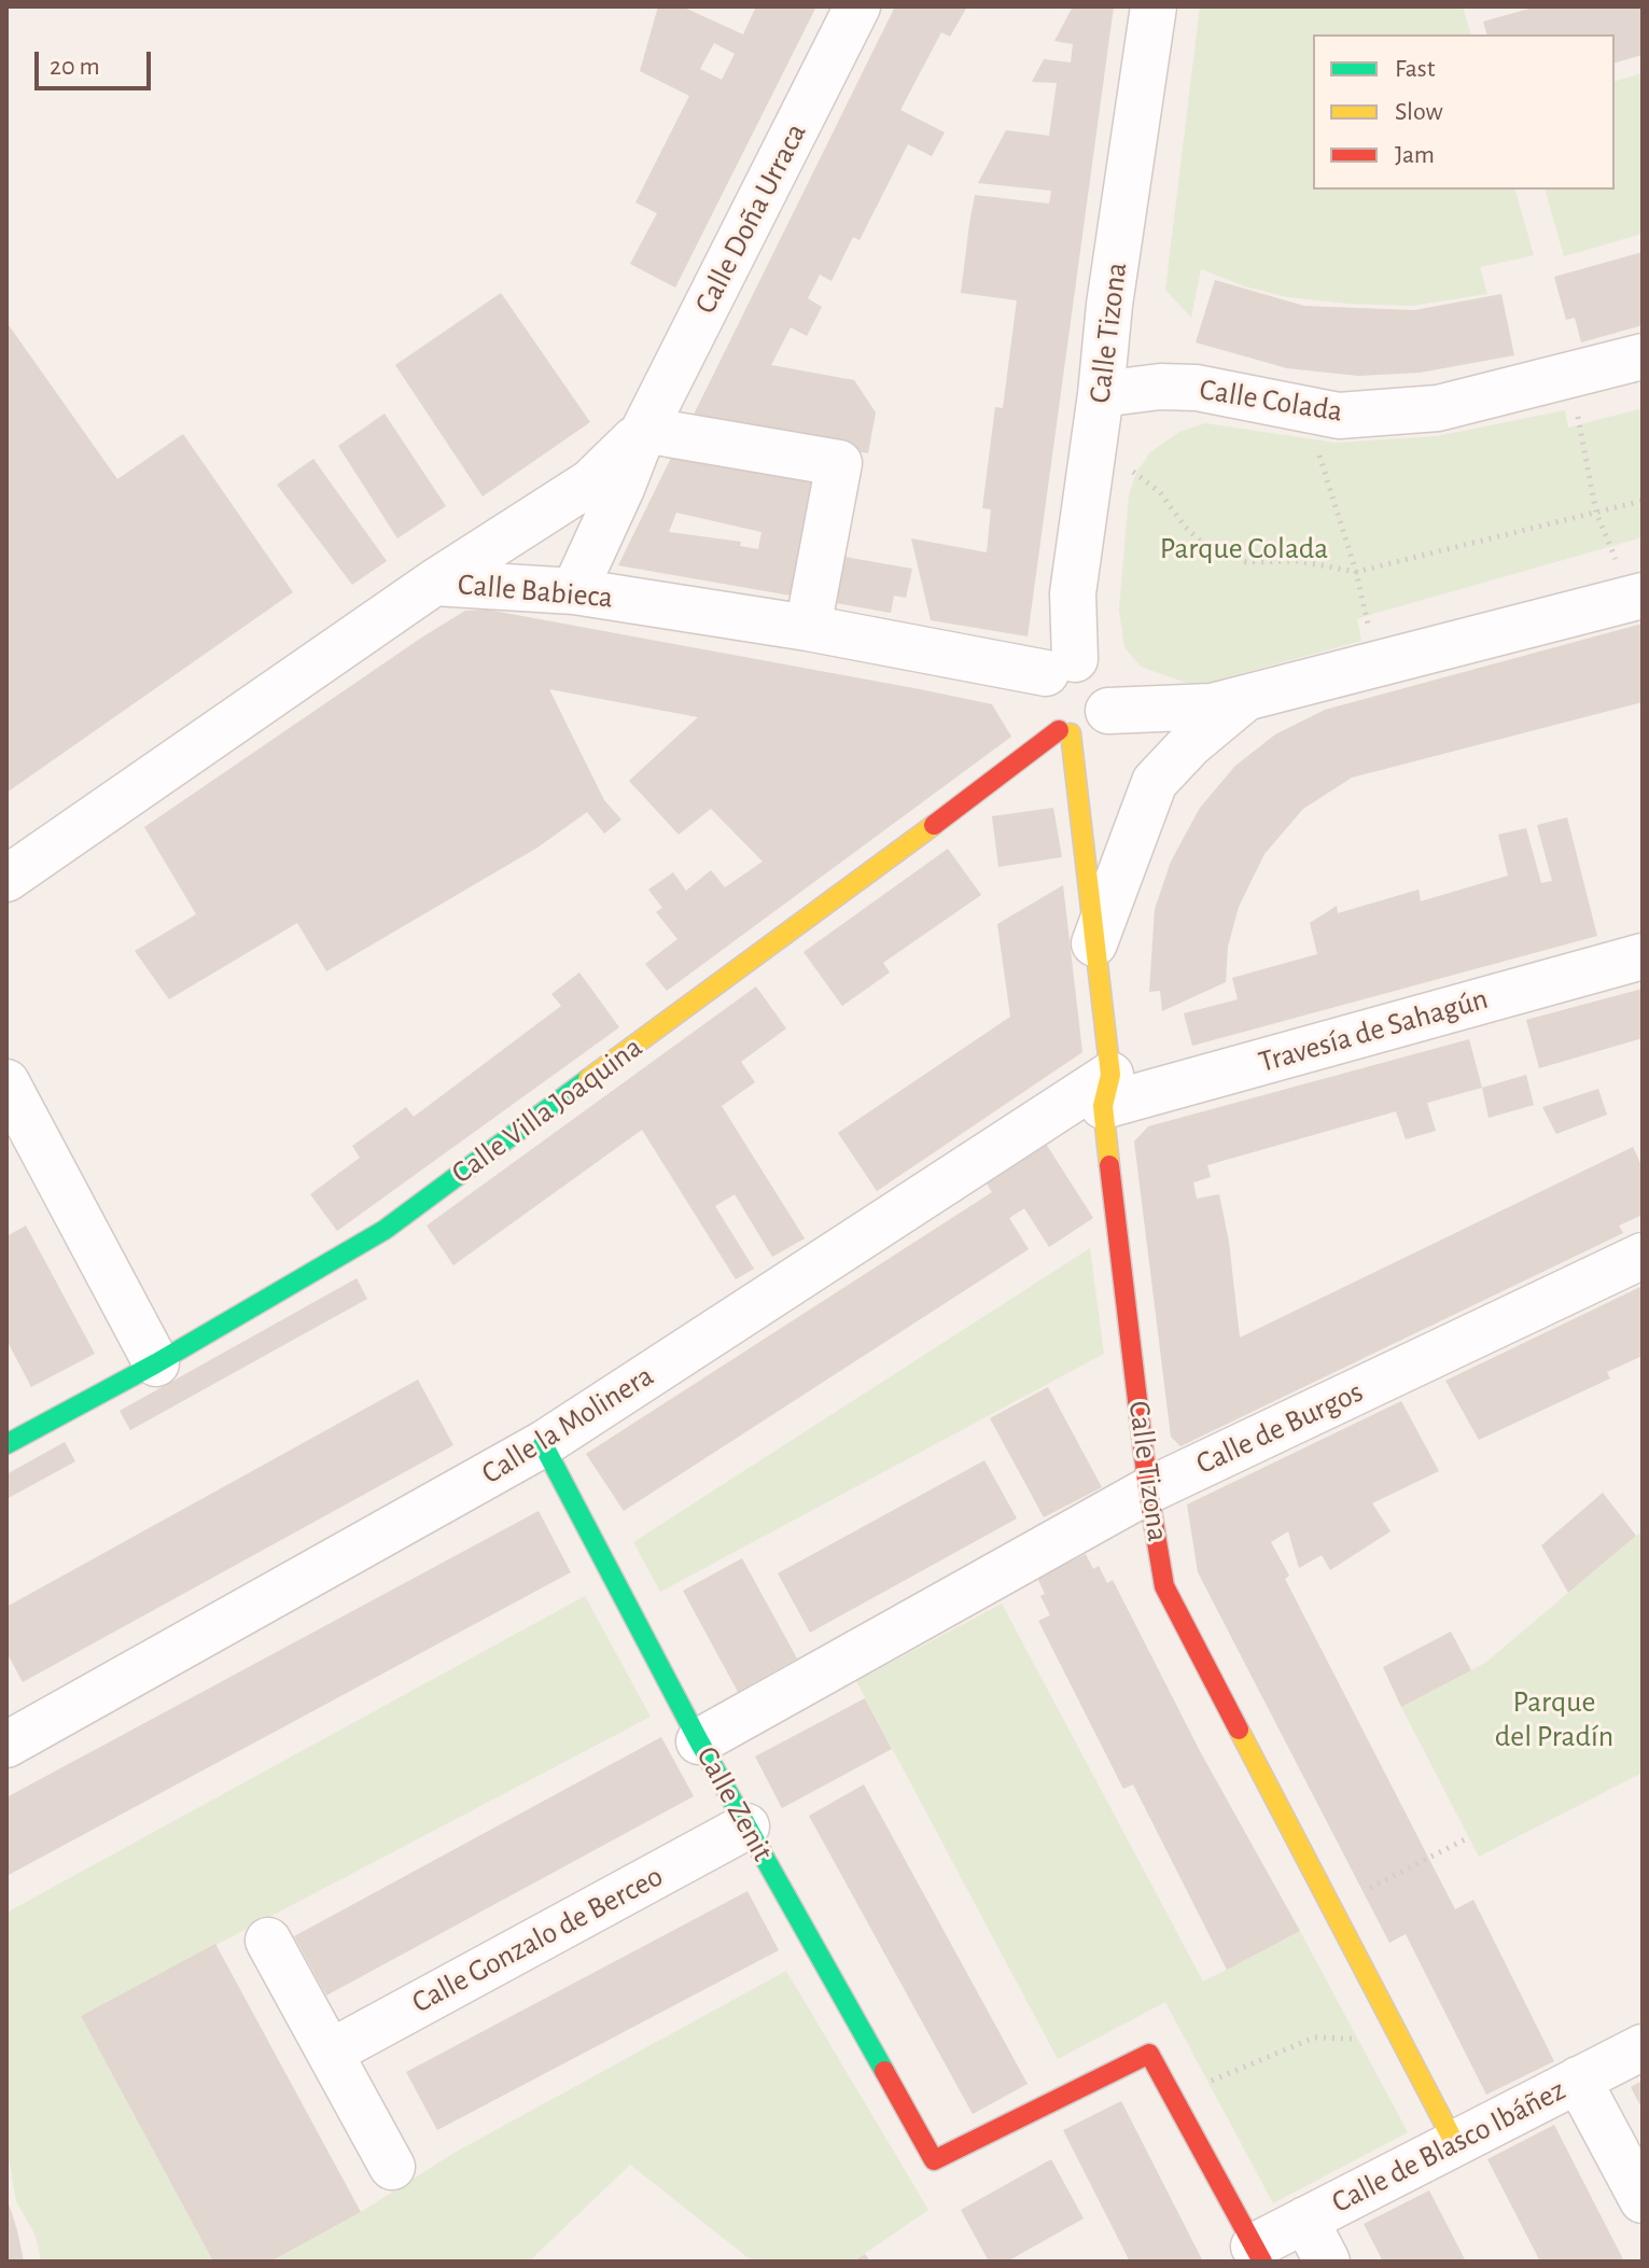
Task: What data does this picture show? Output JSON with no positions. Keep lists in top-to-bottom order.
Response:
{
  "streets": {
    "street": [
      "Calle Doña Urraca",
      "Calle Tizona",
      "Calle Colada",
      "Calle Babieca",
      "Travesía de Sahagún",
      "Calle Villa Joaquina",
      "Calle la Molinera",
      "Calle de Burgos",
      "Calle Zenit",
      "Calle Gonzalo de Berceo",
      "Calle de Blasco Ibáñez"
    ]
  },
  "crossings": [
    ["Calle Doña Urraca", "Calle Babieca"],
    ["Calle Tizona", "Calle Colada"],
    ["Calle Tizona", "Calle Babieca"],
    ["Calle Tizona", "Travesía de Sahagún"],
    ["Calle Tizona", "Calle Villa Joaquina"],
    ["Calle Tizona", "Calle la Molinera"],
    ["Calle Tizona", "Calle de Burgos"],
    ["Calle Tizona", "Calle de Blasco Ibáñez"],
    ["Calle Babieca", "Calle Villa Joaquina"],
    ["Travesía de Sahagún", "Calle la Molinera"],
    ["Calle la Molinera", "Calle Zenit"],
    ["Calle de Burgos", "Calle Zenit"],
    ["Calle Zenit", "Calle Gonzalo de Berceo"],
    ["Calle Zenit", "Calle de Blasco Ibáñez"]
  ],
  "parks": ["Parque Colada", "Parque del Pradín"],
  "legend": ["Fast", "Slow", "Jam"],
  "scale_bar": "20 m"
}
